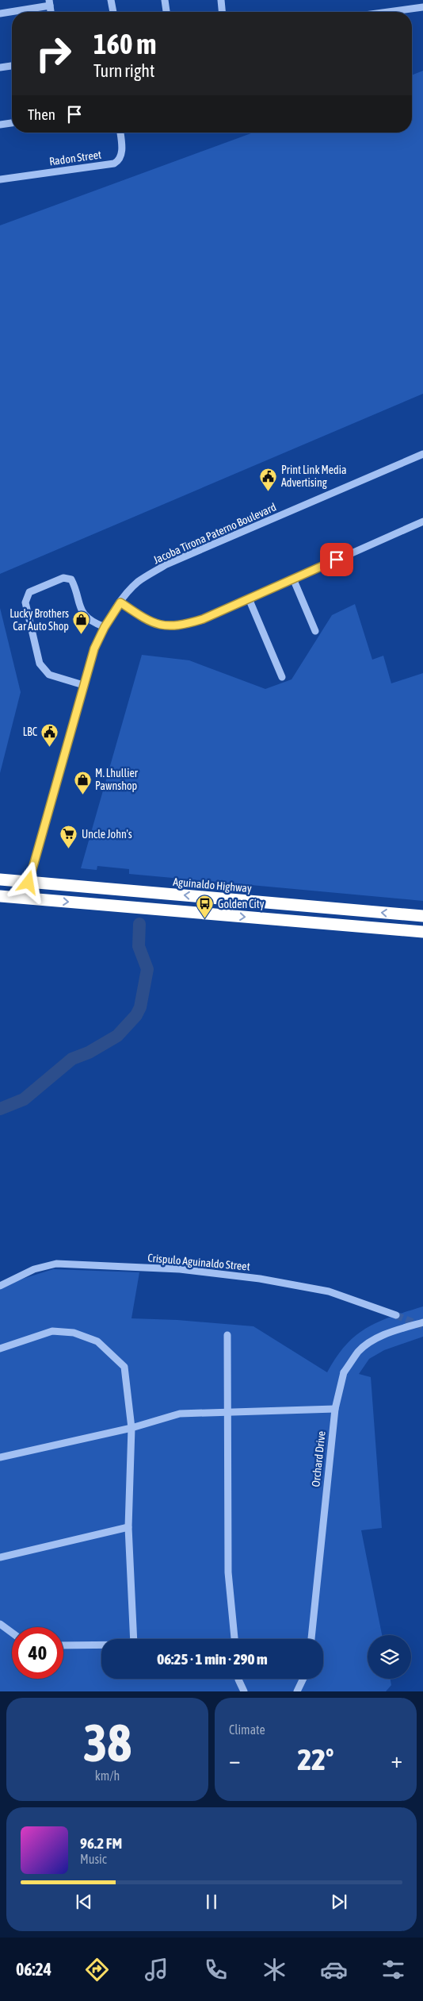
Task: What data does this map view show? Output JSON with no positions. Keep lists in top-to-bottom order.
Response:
{
  "streets": {
    "highway": ["Aguinaldo Highway"],
    "street": [
      "Radon Street",
      "Jacoba Tirona Paterno Boulevard",
      "Crispulo Aguinaldo Street",
      "Orchard Drive"
    ]
  },
  "crossings": [
    ["Jacoba Tirona Paterno Boulevard", "Aguinaldo Highway"]
  ],
  "places": {
    "public building": ["Print Link Media Advertising", "LBC"],
    "shop": ["Lucky Brothers Car Auto Shop", "M. Lhullier Pawnshop"],
    "supermarket": ["Uncle John's"],
    "bus stop": ["Golden City"]
  },
  "page": {
    "turn": ["160 m", "Turn right"],
    "then": "Then",
    "limit": "40",
    "trip": "06:25 · 1 min · 290 m",
    "tile": [
      ["38", "km/h"],
      "Climate"
    ],
    "heat": ["−", "22°", "+"],
    "song": ["96.2 FM", "Music"],
    "tabs": "06:24"
  }
}
